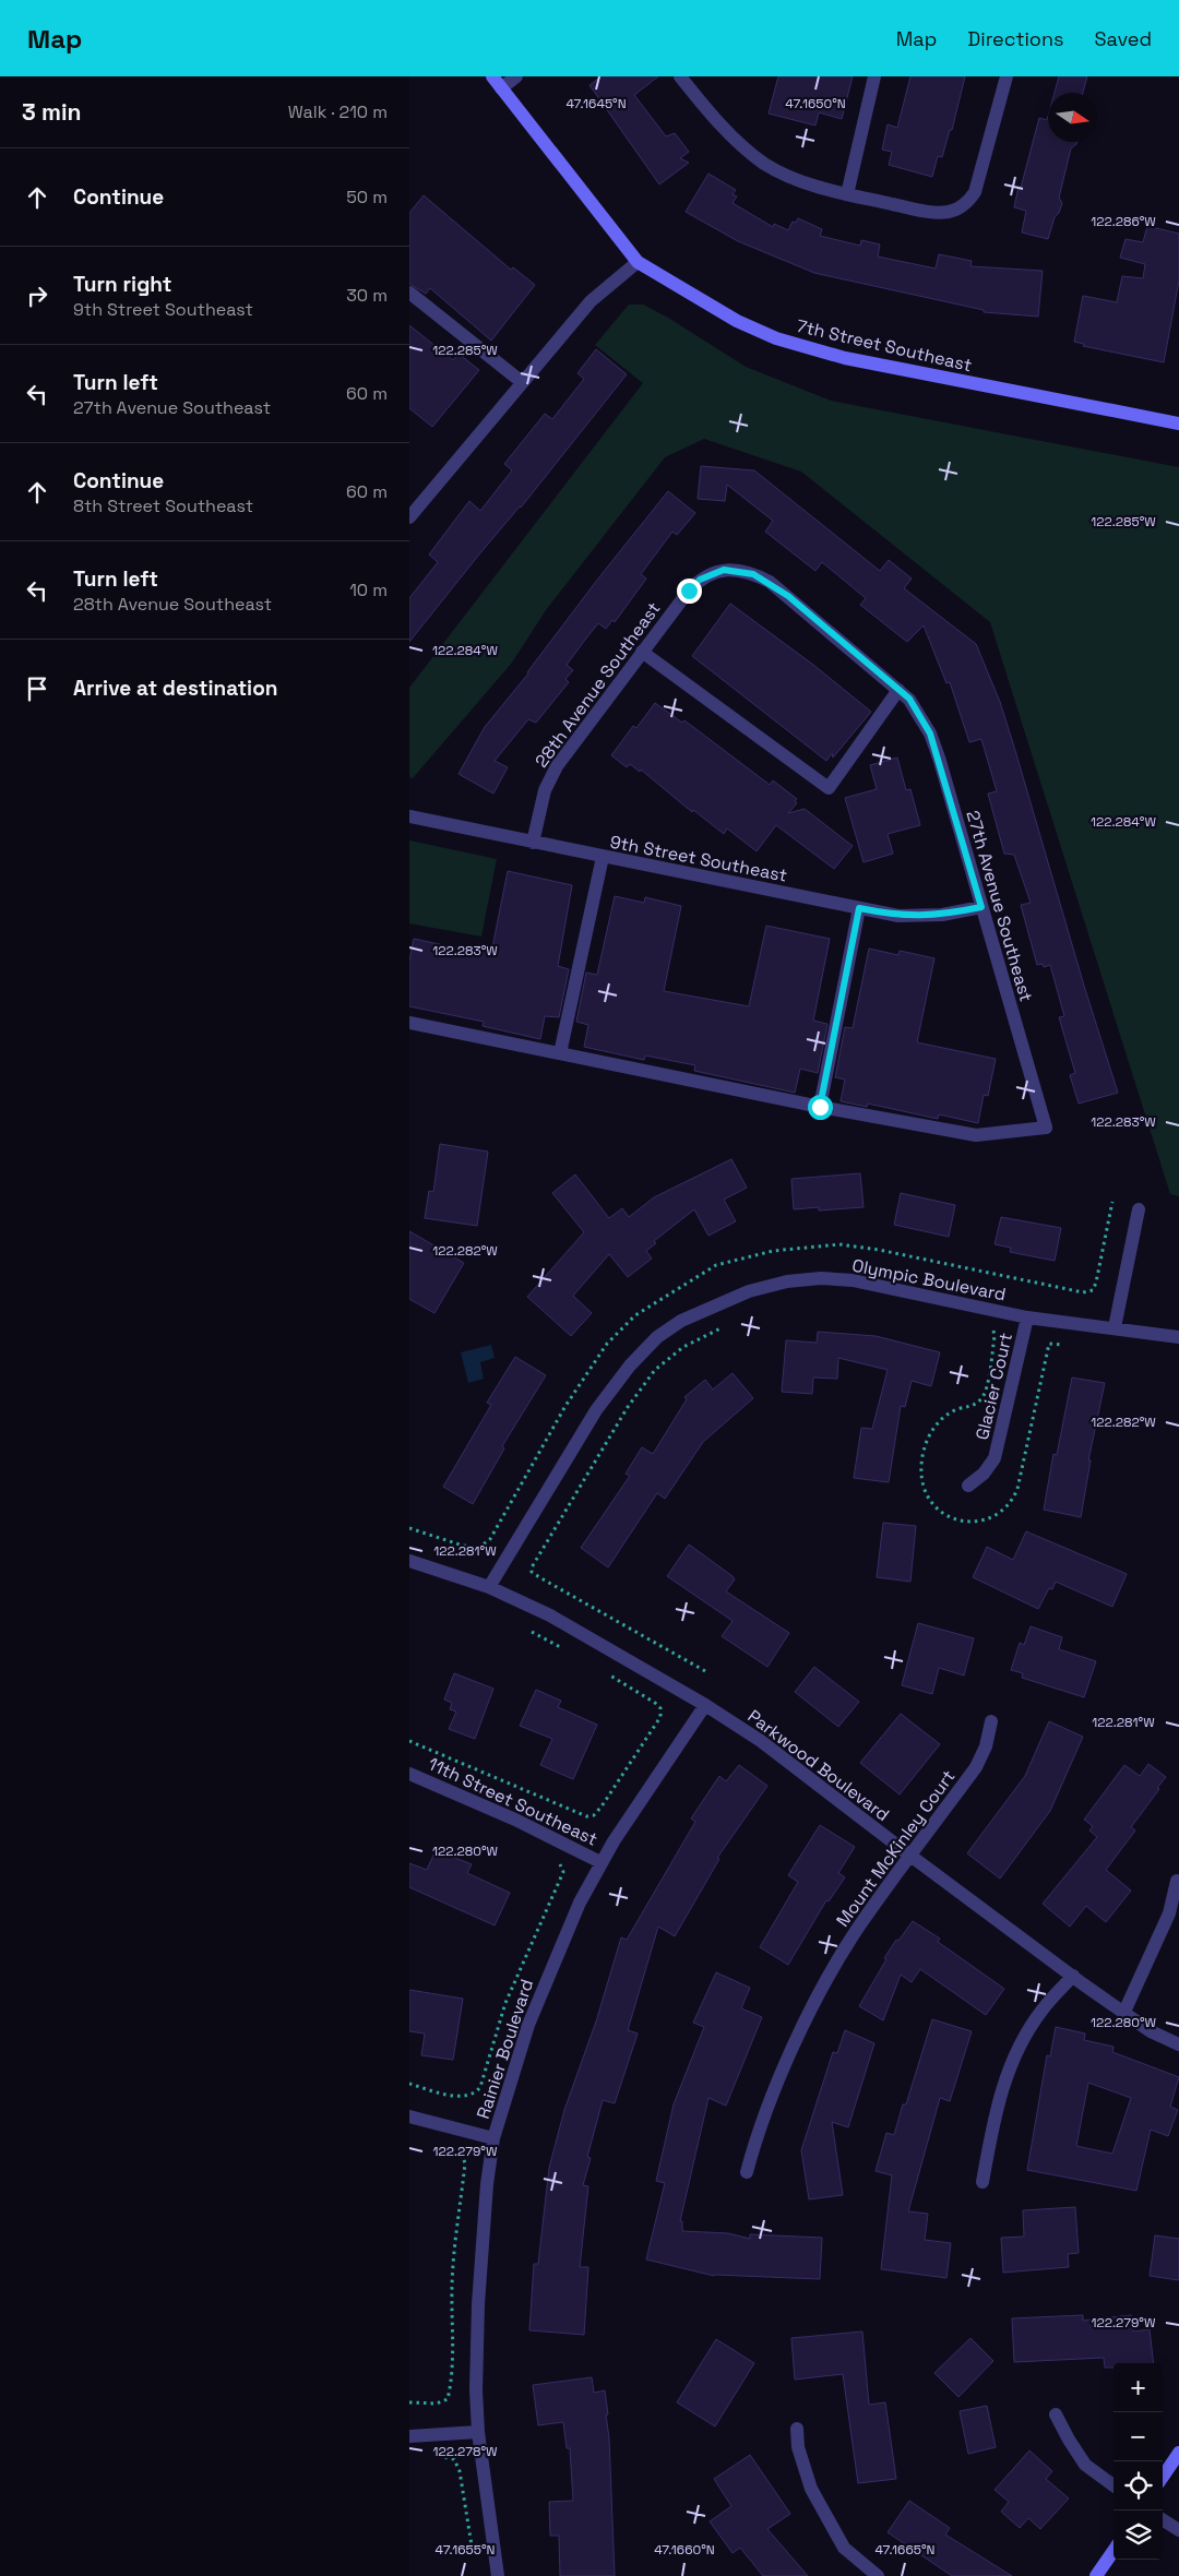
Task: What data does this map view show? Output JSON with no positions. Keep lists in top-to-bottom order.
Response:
{
  "streets": {
    "street": [
      "7th Street Southeast",
      "28th Avenue Southeast",
      "9th Street Southeast",
      "27th Avenue Southeast",
      "Olympic Boulevard",
      "Glacier Court",
      "Parkwood Boulevard",
      "11th Street Southeast",
      "Mount McKinley Court",
      "Rainier Boulevard"
    ]
  },
  "crossings": [
    ["28th Avenue Southeast", "9th Street Southeast"],
    ["28th Avenue Southeast", "27th Avenue Southeast"],
    ["9th Street Southeast", "27th Avenue Southeast"],
    ["Olympic Boulevard", "Glacier Court"],
    ["Olympic Boulevard", "Parkwood Boulevard"],
    ["Parkwood Boulevard", "Mount McKinley Court"],
    ["Parkwood Boulevard", "Rainier Boulevard"],
    ["11th Street Southeast", "Rainier Boulevard"]
  ],
  "north": "right",
  "page": {
    "header": "Map",
    "nav": ["Map", "Directions", "Saved"],
    "heading": ["3 min", "Walk · 210 m"],
    "list": [
      ["Continue", "50 m"],
      ["Turn right", "9th Street Southeast", "30 m"],
      ["Turn left", "27th Avenue Southeast", "60 m"],
      ["Continue", "8th Street Southeast", "60 m"],
      ["Turn left", "28th Avenue Southeast", "10 m"],
      "Arrive at destination"
    ],
    "map_buttons": ["+", "−"]
  },
  "coordinates": [
    "47.1645°N",
    "47.1650°N",
    "122.286°W",
    "122.285°W",
    "122.284°W",
    "122.283°W",
    "122.282°W",
    "122.281°W",
    "122.280°W",
    "122.279°W",
    "122.278°W",
    "47.1655°N",
    "47.1660°N",
    "47.1665°N"
  ]
}
